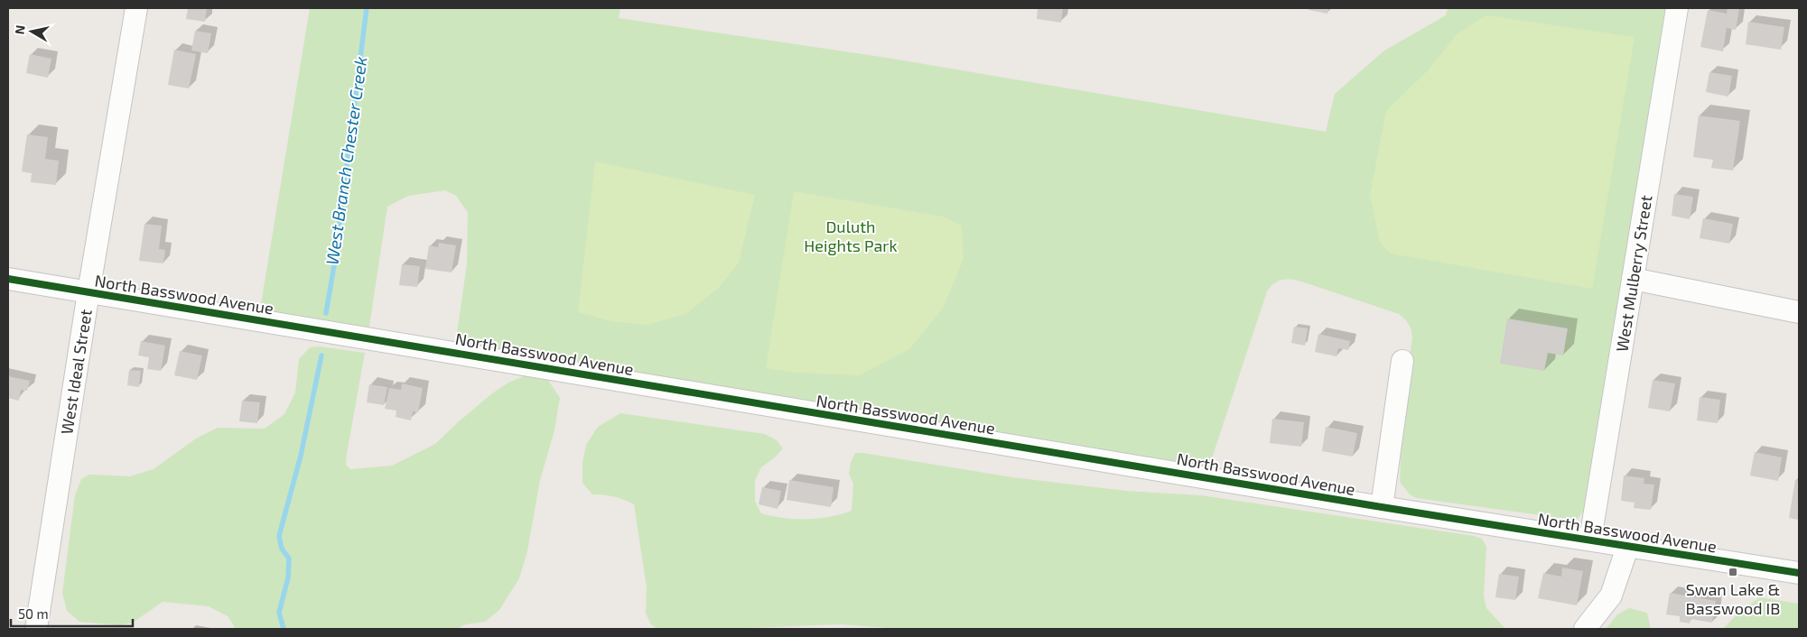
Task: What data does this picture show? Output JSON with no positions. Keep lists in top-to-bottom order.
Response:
{
  "streets": {
    "street": ["West Mulberry Street", "North Basswood Avenue", "West Ideal Street"]
  },
  "crossings": [
    ["West Mulberry Street", "North Basswood Avenue"],
    ["North Basswood Avenue", "West Ideal Street"]
  ],
  "water": ["West Branch Chester Creek"],
  "parks": ["Duluth Heights Park"],
  "places": {
    "transit": ["Swan Lake & Basswood IB"]
  },
  "scale_bar": "50 m",
  "north": "left"
}
